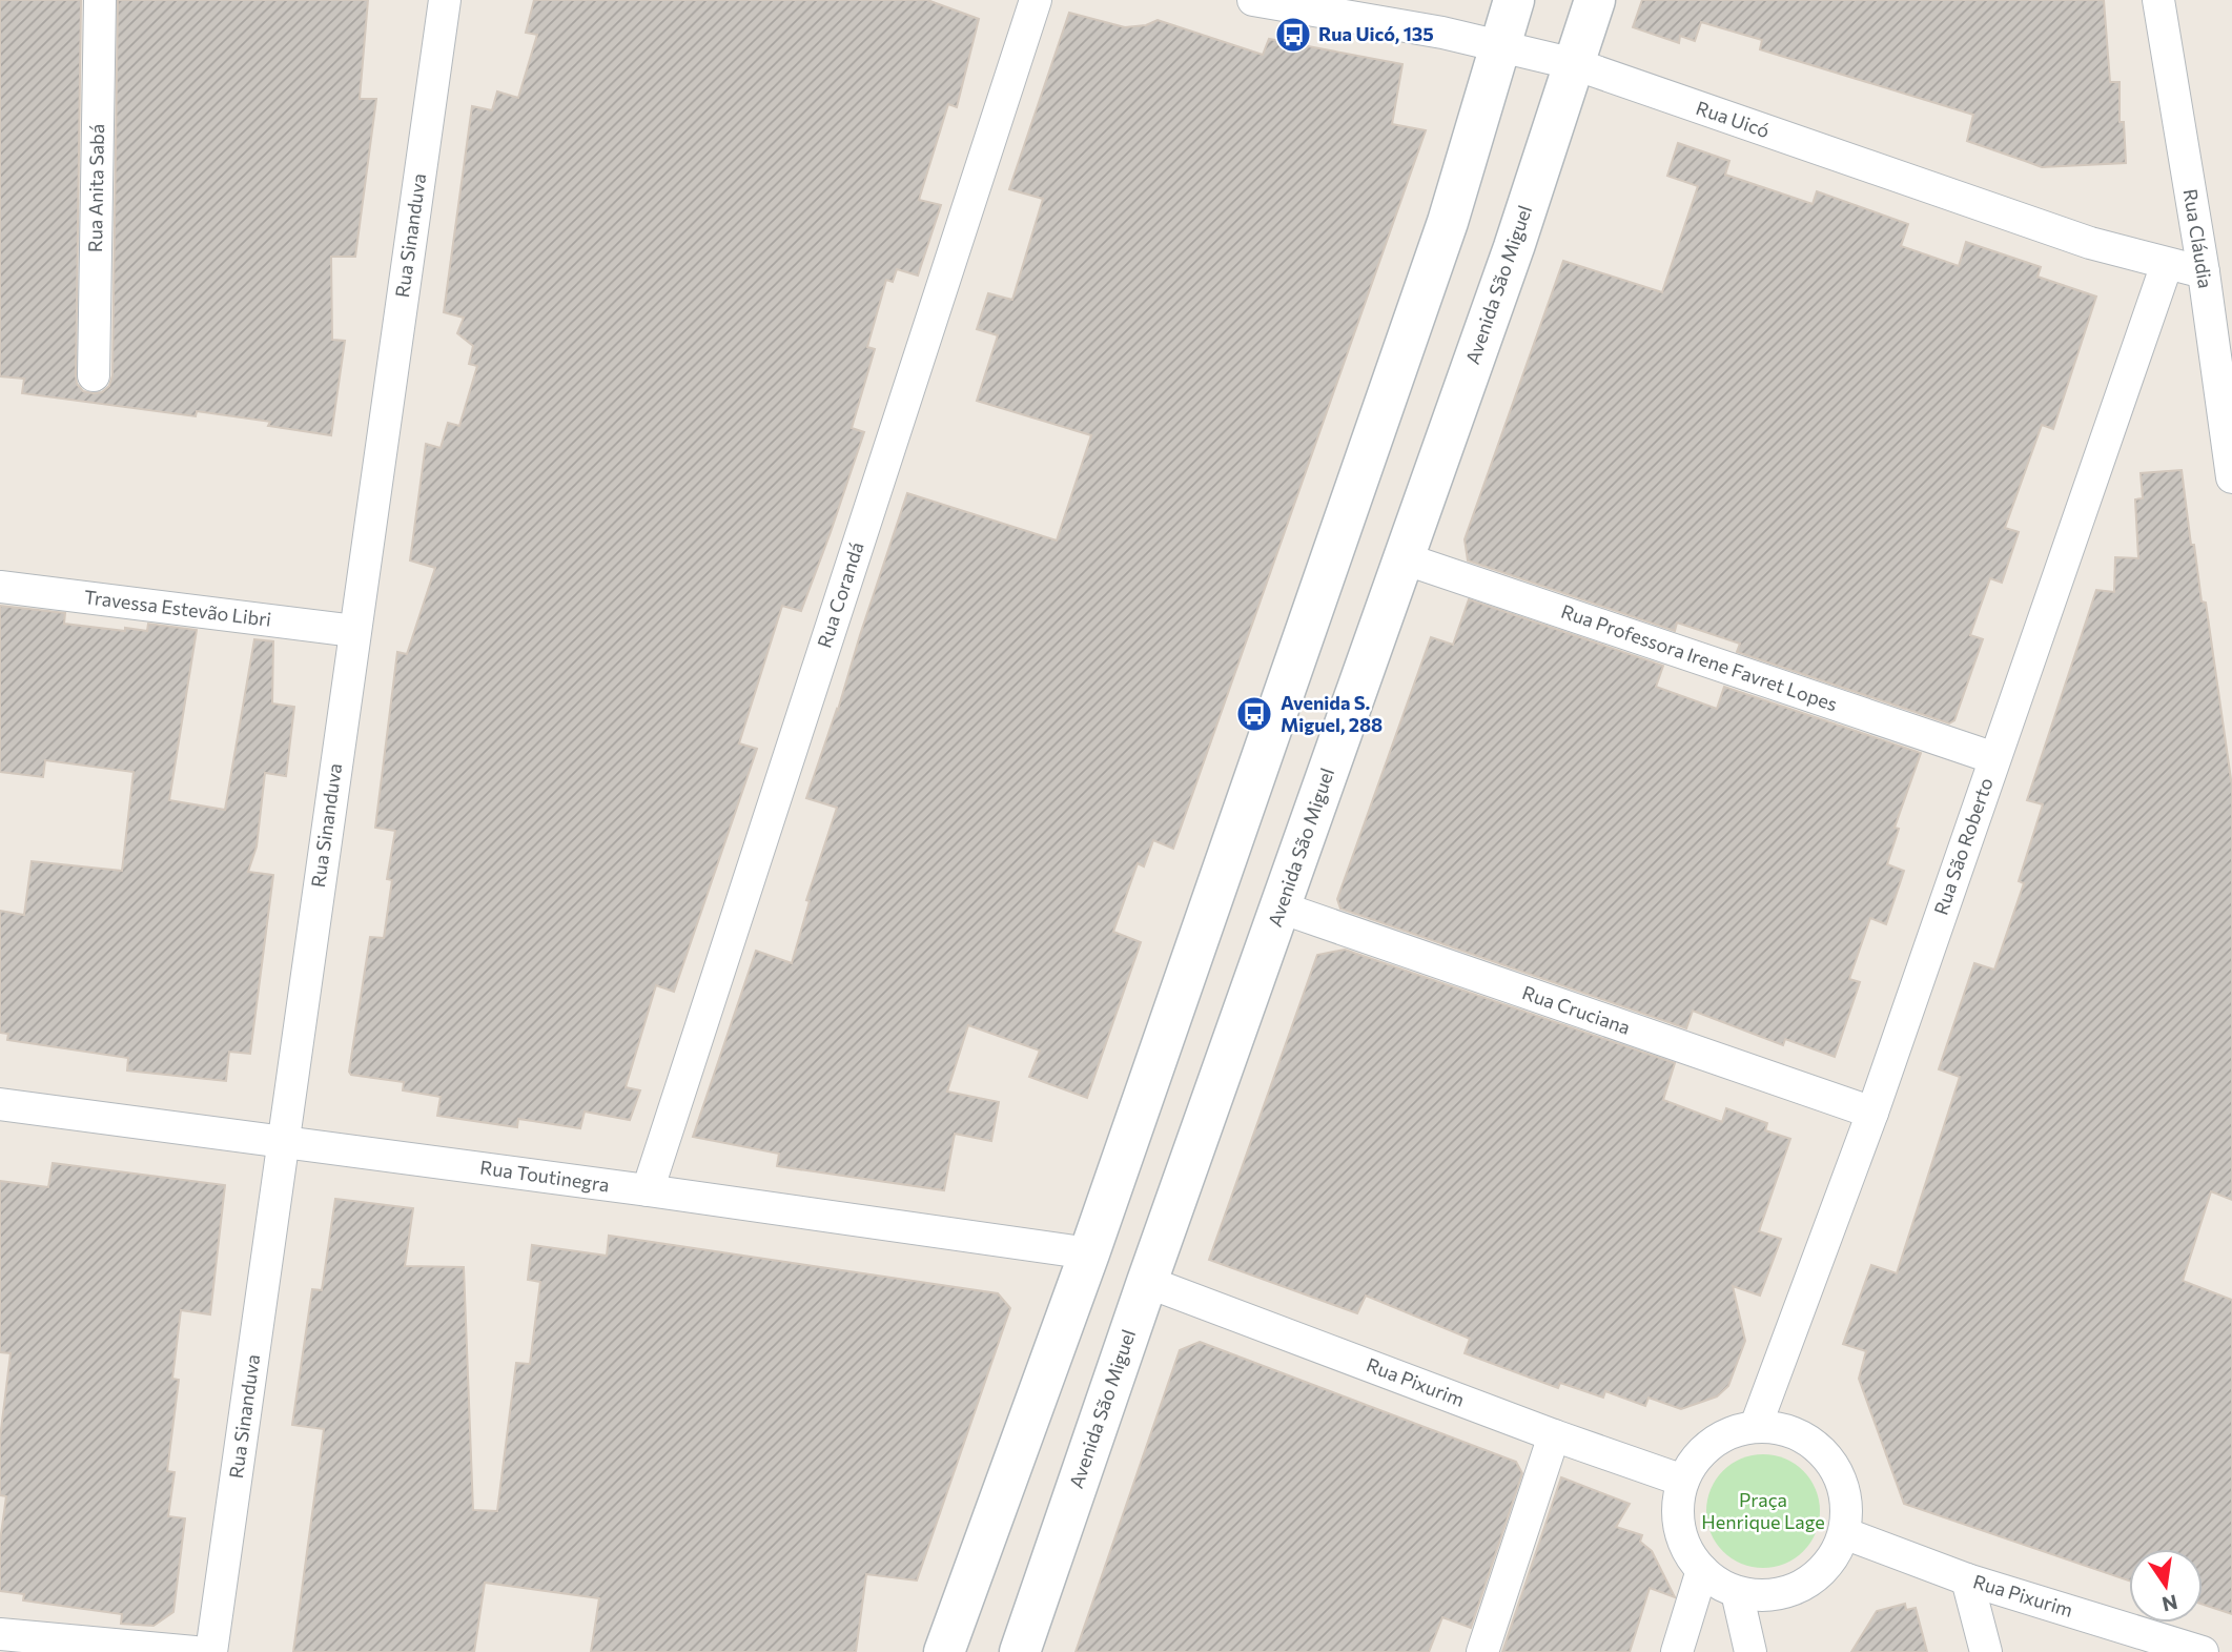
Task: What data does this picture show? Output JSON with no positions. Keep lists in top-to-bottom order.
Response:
{
  "streets": {
    "main road": ["Avenida São Miguel"],
    "street": [
      "Rua Uicó",
      "Rua Anita Sabá",
      "Rua Sinanduva",
      "Rua Cláudia",
      "Rua Corandá",
      "Travessa Estevão Libri",
      "Rua Professora Irene Favret Lopes",
      "Rua São Roberto",
      "Rua Cruciana",
      "Rua Toutinegra",
      "Rua Pixurim"
    ]
  },
  "crossings": [
    ["Rua Uicó", "Rua Cláudia"],
    ["Rua Uicó", "Avenida São Miguel"],
    ["Rua Uicó", "Rua São Roberto"],
    ["Rua Sinanduva", "Travessa Estevão Libri"],
    ["Rua Sinanduva", "Rua Toutinegra"],
    ["Avenida São Miguel", "Rua Professora Irene Favret Lopes"],
    ["Avenida São Miguel", "Rua Cruciana"],
    ["Avenida São Miguel", "Rua Pixurim"],
    ["Rua Corandá", "Rua Toutinegra"],
    ["Rua Professora Irene Favret Lopes", "Rua São Roberto"],
    ["Rua São Roberto", "Rua Cruciana"],
    ["Rua São Roberto", "Rua Pixurim"]
  ],
  "parks": ["Praça Henrique Lage"],
  "places": {
    "bus stop": ["Rua Uicó, 135", "Avenida S. Miguel, 288"]
  },
  "north": "bottom"
}
